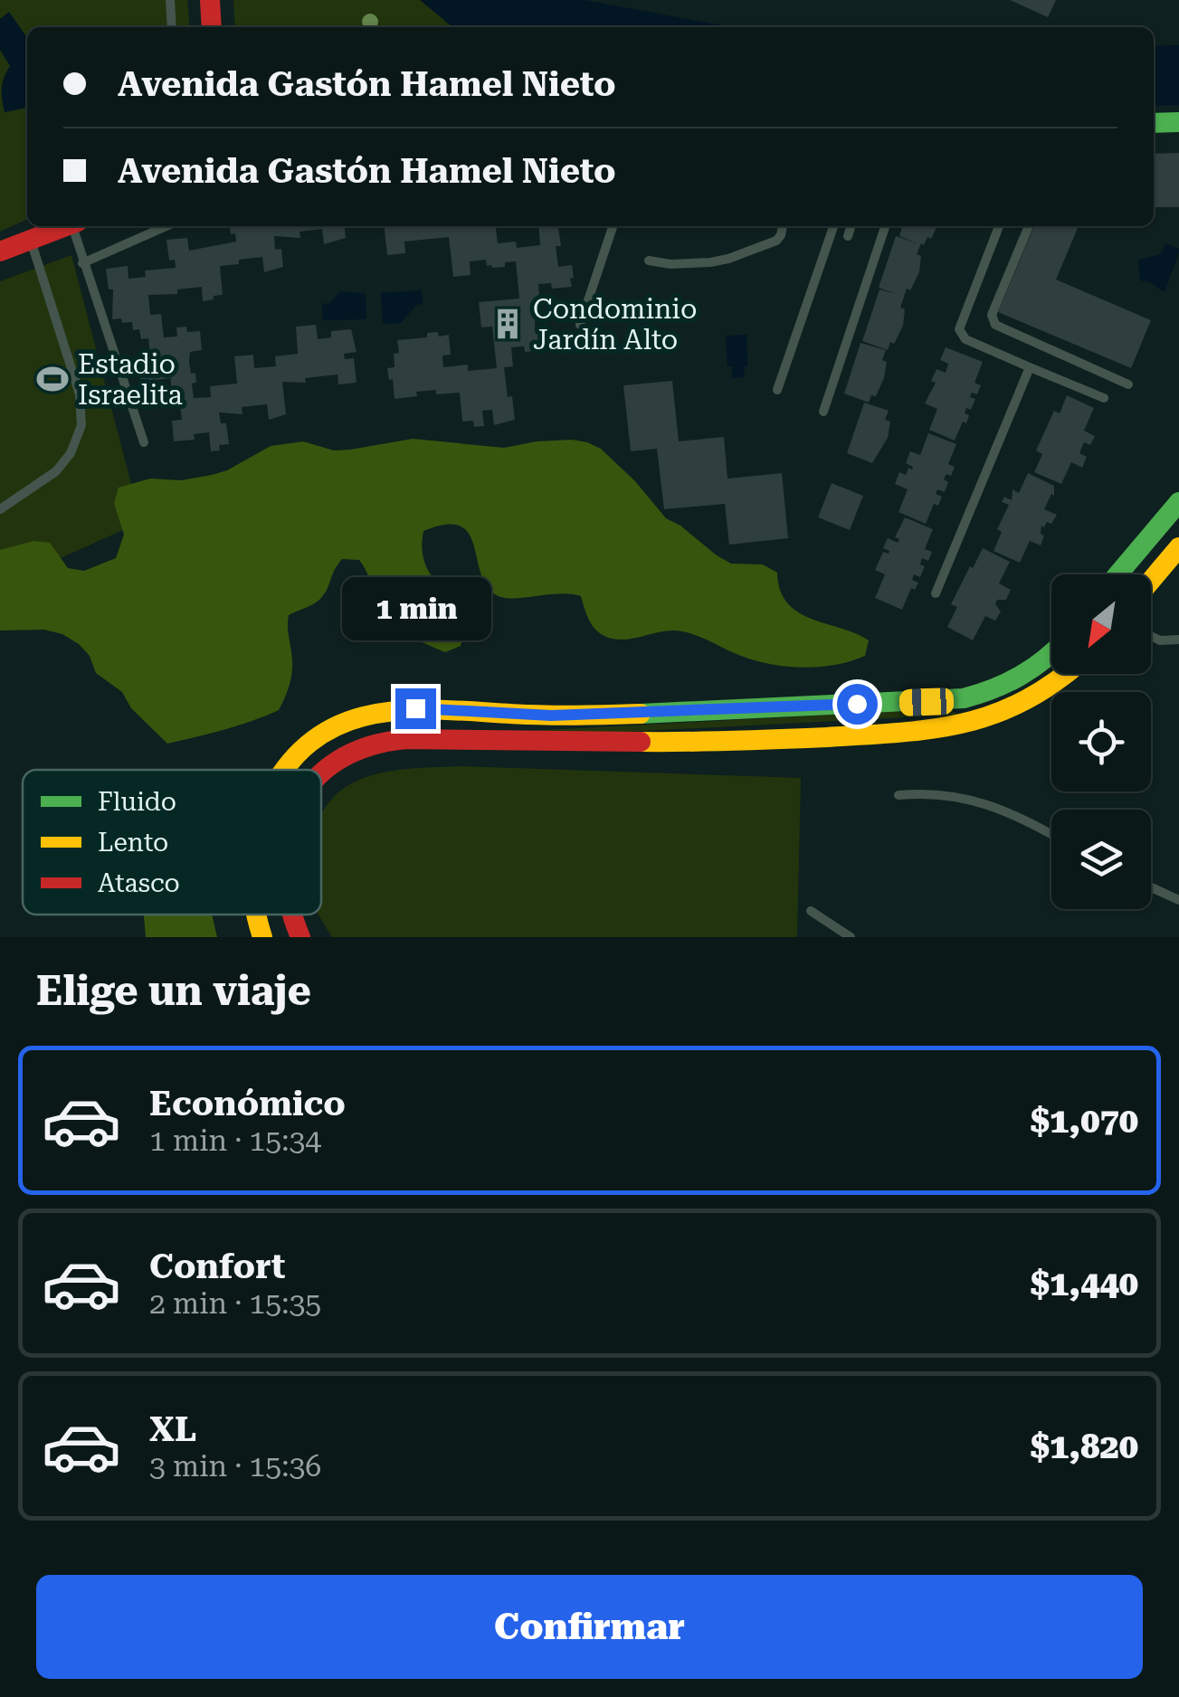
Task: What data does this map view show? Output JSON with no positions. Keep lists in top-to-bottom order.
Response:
{
  "places": {
    "building": ["Condominio Jardín Alto"],
    "sports": ["Estadio Israelita"]
  },
  "legend": ["Fluido", "Lento", "Atasco"],
  "north": "bottom left",
  "page": {
    "banner": ["Avenida Gastón Hamel Nieto", "Avenida Gastón Hamel Nieto"],
    "bubble": "1 min",
    "heading": "Elige un viaje",
    "list": [
      {
        "name": "Económico",
        "note": "1 min · 15:34",
        "value": "$1,070"
      },
      {
        "name": "Confort",
        "note": "2 min · 15:35",
        "value": "$1,440"
      },
      {
        "name": "XL",
        "note": "3 min · 15:36",
        "value": "$1,820"
      }
    ],
    "buttons": "Confirmar"
  }
}
